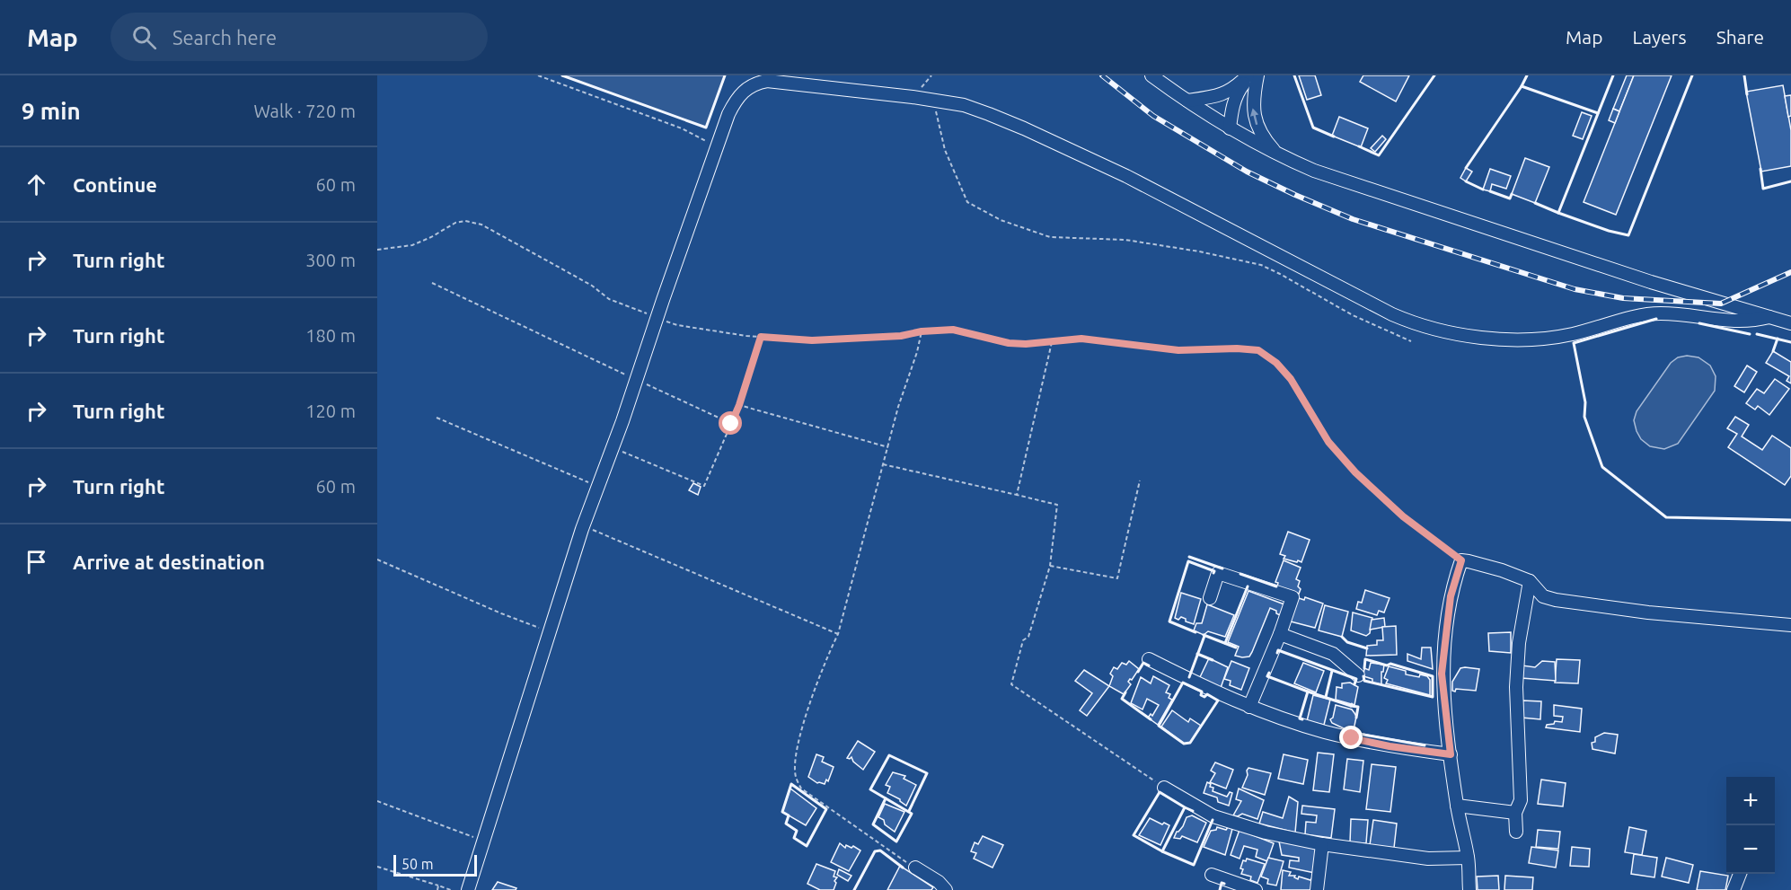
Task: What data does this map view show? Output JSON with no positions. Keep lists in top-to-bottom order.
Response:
{
  "scale_bar": "50 m",
  "page": {
    "header": "Map",
    "search": "Search here",
    "nav": ["Map", "Layers", "Share"],
    "heading": ["9 min", "Walk · 720 m"],
    "list": [
      ["Continue", "60 m"],
      ["Turn right", "300 m"],
      ["Turn right", "180 m"],
      ["Turn right", "120 m"],
      ["Turn right", "60 m"],
      "Arrive at destination"
    ],
    "map_buttons": ["+", "−"],
    "scale": "50 m"
  }
}
